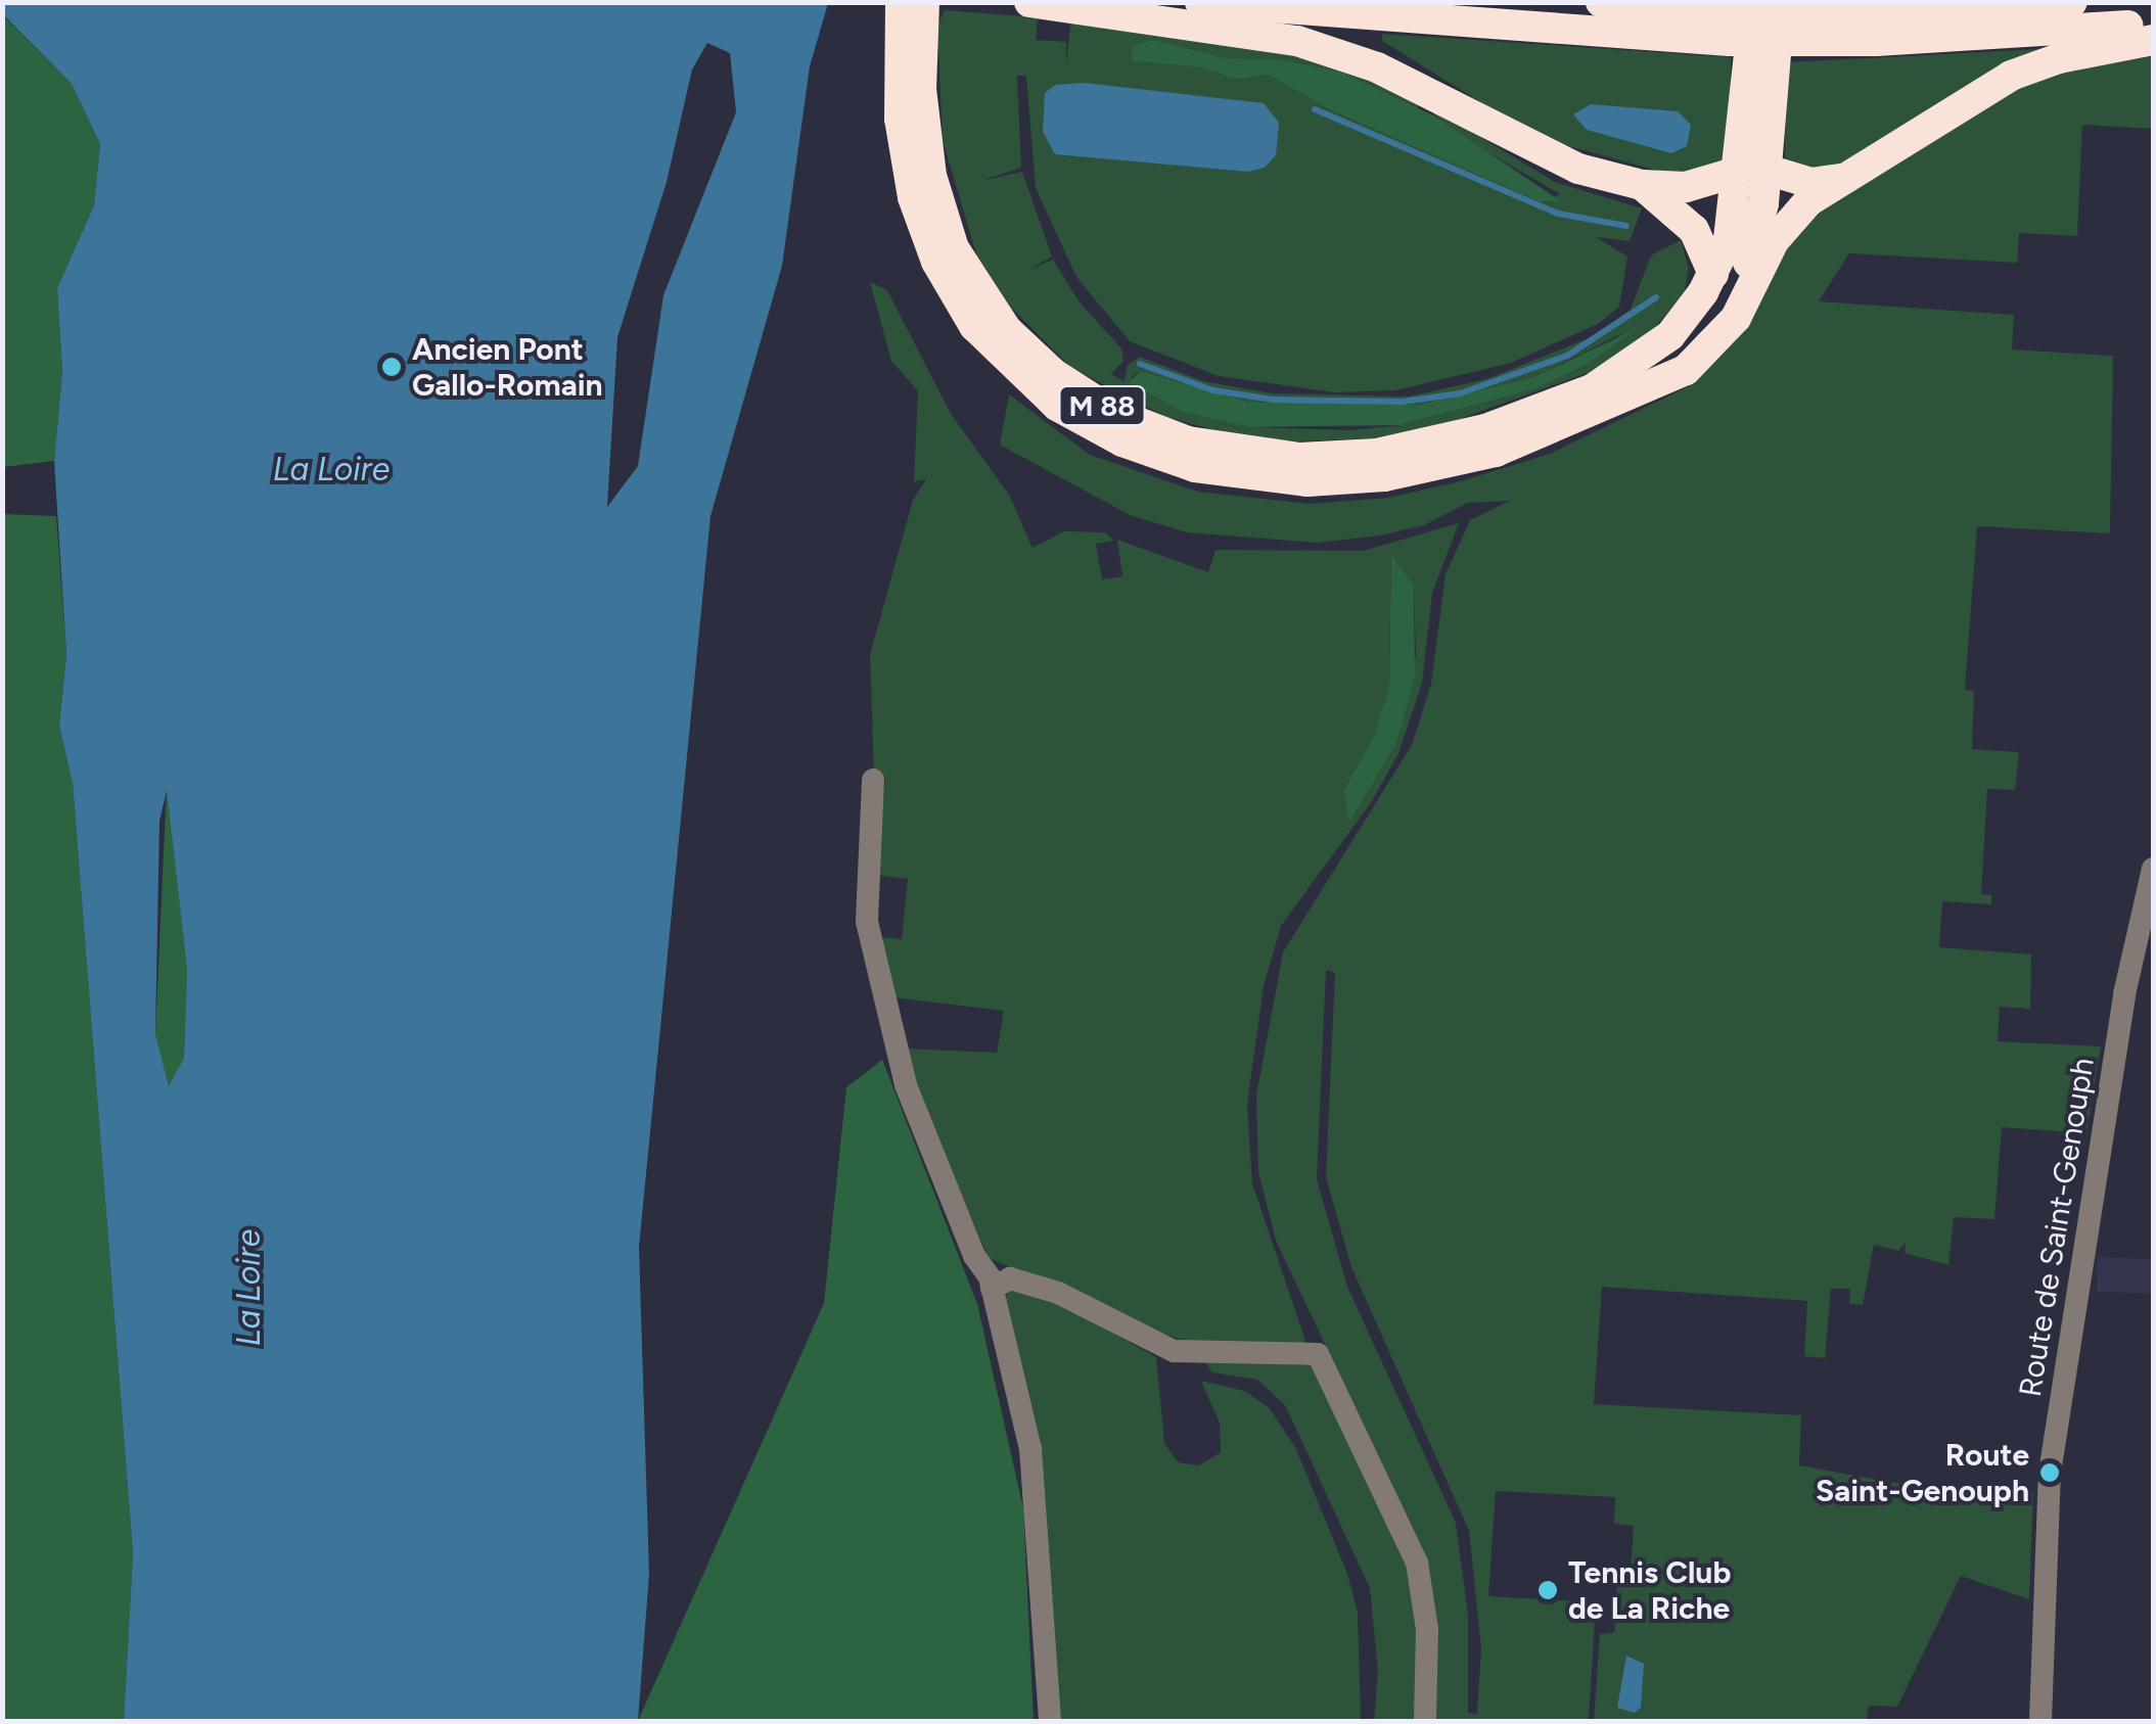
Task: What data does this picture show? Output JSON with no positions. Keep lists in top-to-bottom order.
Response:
{
  "streets": {
    "highway": ["M 88"],
    "street": ["Route de Saint-Genouph"]
  },
  "water": ["La Loire"],
  "places": ["Ancien Pont Gallo-Romain", "Route Saint-Genouph", "Tennis Club de La Riche"]
}
